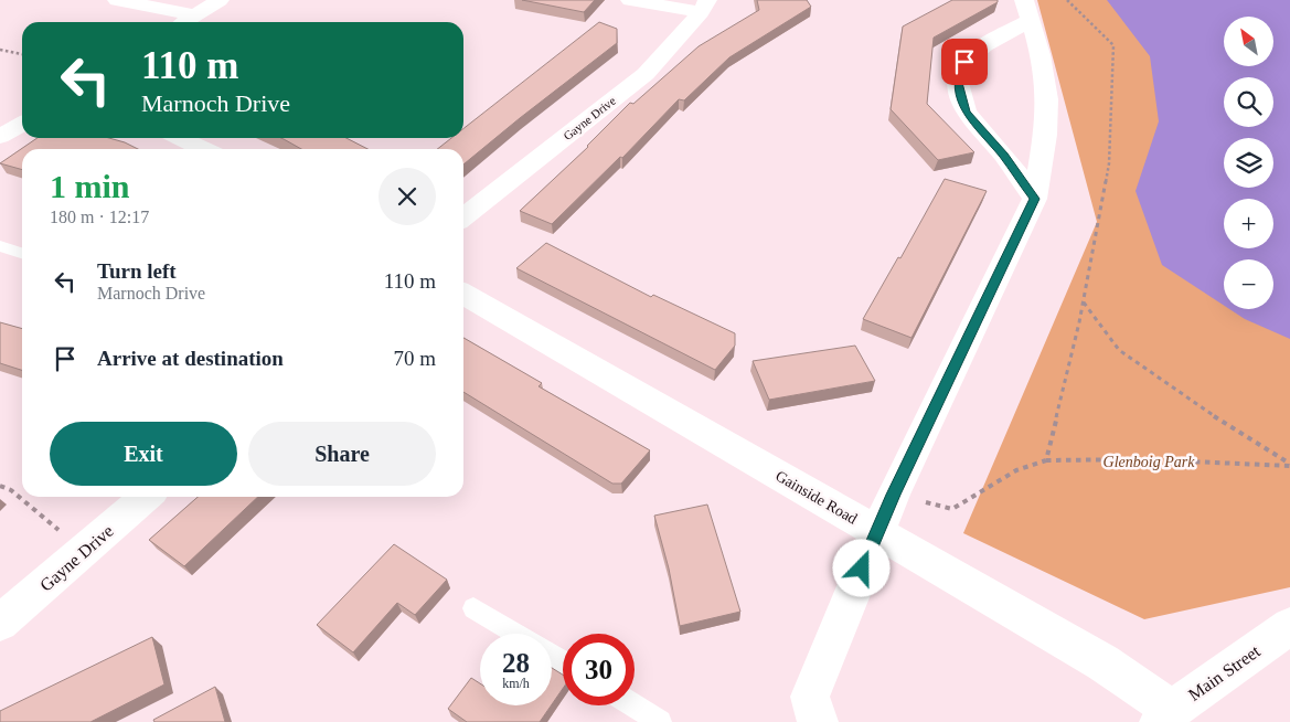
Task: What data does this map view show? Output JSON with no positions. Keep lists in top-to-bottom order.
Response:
{
  "streets": {
    "street": ["Gayne Drive", "Gainside Road", "Main Street"]
  },
  "crossings": [
    ["Gainside Road", "Main Street"]
  ],
  "parks": ["Glenboig Park"],
  "north": "top left",
  "page": {
    "map_buttons": ["+", "−"],
    "turn": ["110 m", "Marnoch Drive"],
    "heading": ["1 min", "180 m · 12:17"],
    "list": [
      {
        "name": "Turn left",
        "note": "Marnoch Drive",
        "value": "110 m"
      },
      {
        "name": "Arrive at destination",
        "value": "70 m"
      }
    ],
    "buttons": ["Exit", "Share"],
    "speed": "28 km/h",
    "limit": "30"
  }
}
